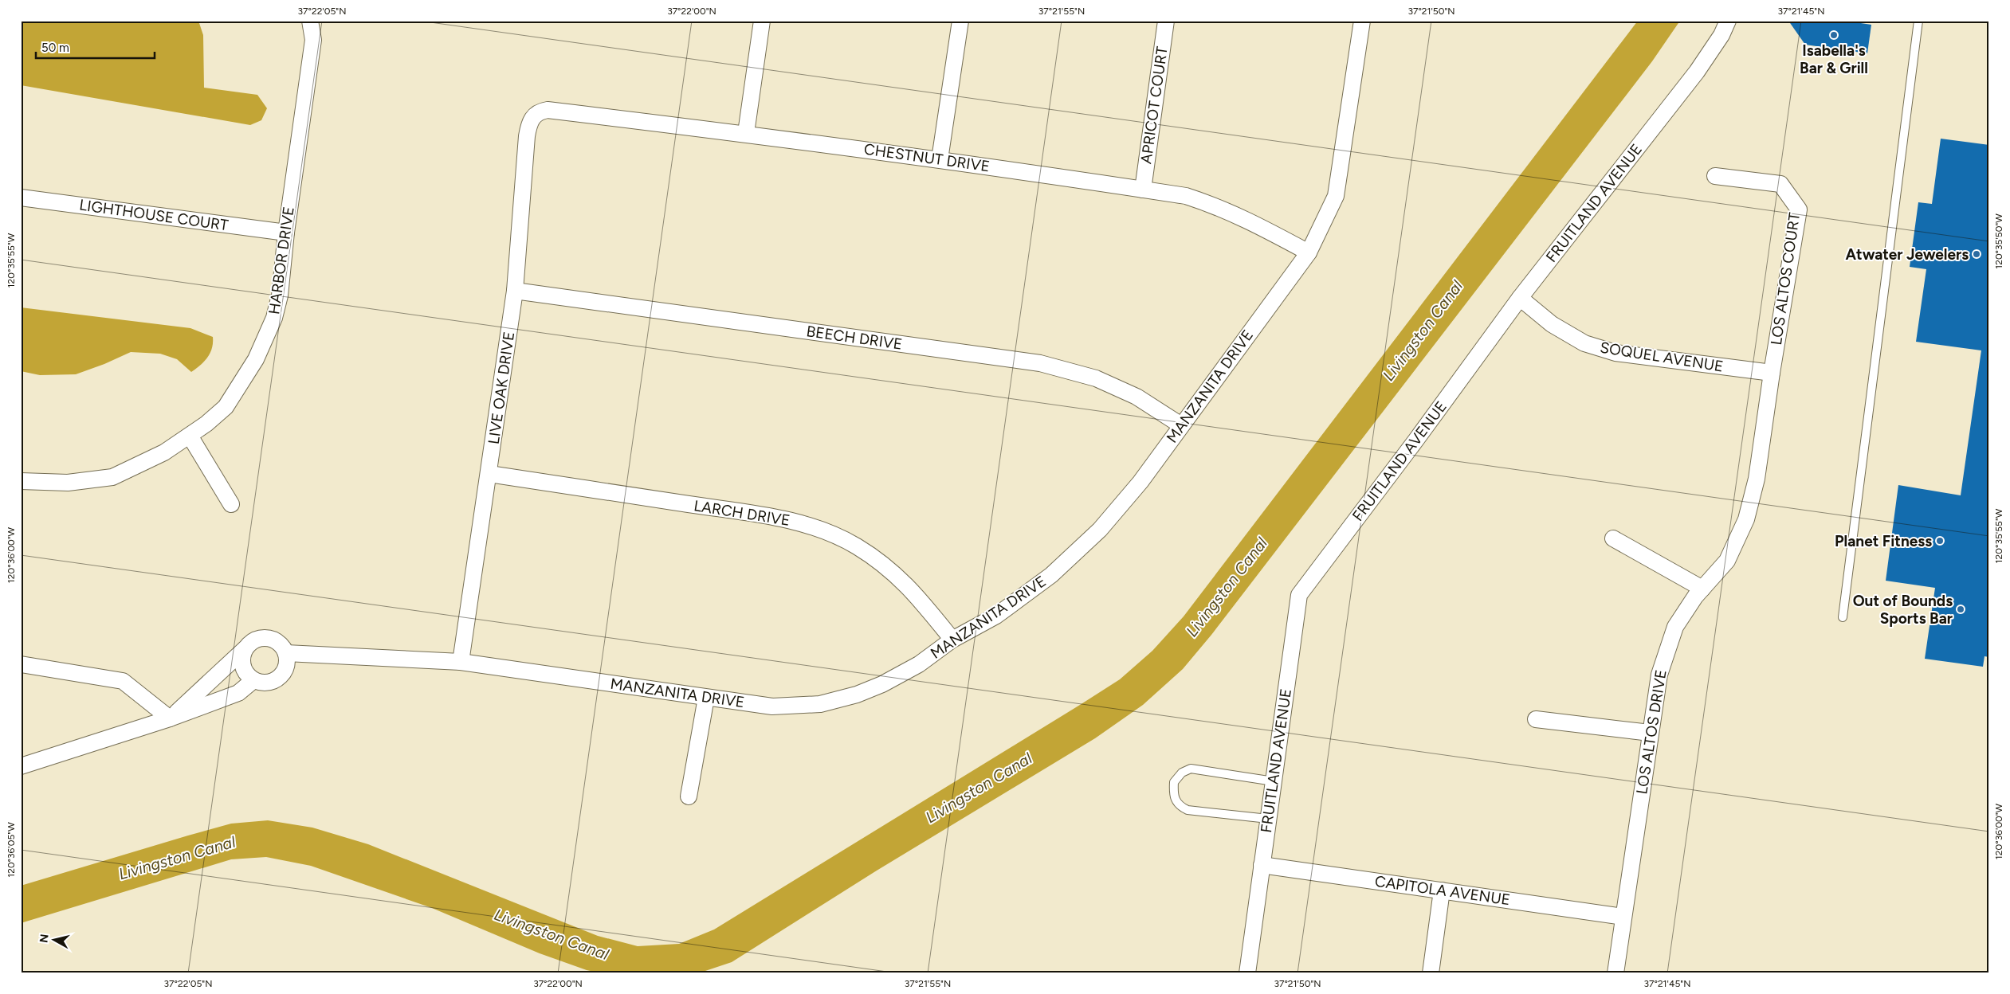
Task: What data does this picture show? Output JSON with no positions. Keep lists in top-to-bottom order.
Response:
{
  "streets": {
    "street": [
      "APRICOT COURT",
      "CHESTNUT DRIVE",
      "FRUITLAND AVENUE",
      "LIGHTHOUSE COURT",
      "HARBOR DRIVE",
      "LOS ALTOS COURT",
      "BEECH DRIVE",
      "SOQUEL AVENUE",
      "MANZANITA DRIVE",
      "LIVE OAK DRIVE",
      "LARCH DRIVE",
      "LOS ALTOS DRIVE",
      "CAPITOLA AVENUE"
    ]
  },
  "crossings": [
    ["APRICOT COURT", "CHESTNUT DRIVE"],
    ["CHESTNUT DRIVE", "MANZANITA DRIVE"],
    ["CHESTNUT DRIVE", "LIVE OAK DRIVE"],
    ["FRUITLAND AVENUE", "SOQUEL AVENUE"],
    ["FRUITLAND AVENUE", "CAPITOLA AVENUE"],
    ["LIGHTHOUSE COURT", "HARBOR DRIVE"],
    ["LOS ALTOS COURT", "SOQUEL AVENUE"],
    ["LOS ALTOS COURT", "LOS ALTOS DRIVE"],
    ["BEECH DRIVE", "MANZANITA DRIVE"],
    ["BEECH DRIVE", "LIVE OAK DRIVE"],
    ["SOQUEL AVENUE", "LOS ALTOS DRIVE"],
    ["MANZANITA DRIVE", "LIVE OAK DRIVE"],
    ["MANZANITA DRIVE", "LARCH DRIVE"],
    ["LIVE OAK DRIVE", "LARCH DRIVE"],
    ["LOS ALTOS DRIVE", "CAPITOLA AVENUE"]
  ],
  "water": ["Livingston Canal"],
  "places": [
    "Isabella's Bar & Grill",
    "Atwater Jewelers",
    "Planet Fitness",
    "Out of Bounds Sports Bar"
  ],
  "scale_bar": "50 m",
  "north": "left",
  "coordinates": [
    "37°22'05\"N",
    "37°22'00\"N",
    "37°21'55\"N",
    "37°21'50\"N",
    "37°21'45\"N",
    "120°35'50\"W",
    "120°35'55\"W",
    "120°36'00\"W",
    "120°36'05\"W"
  ]
}
